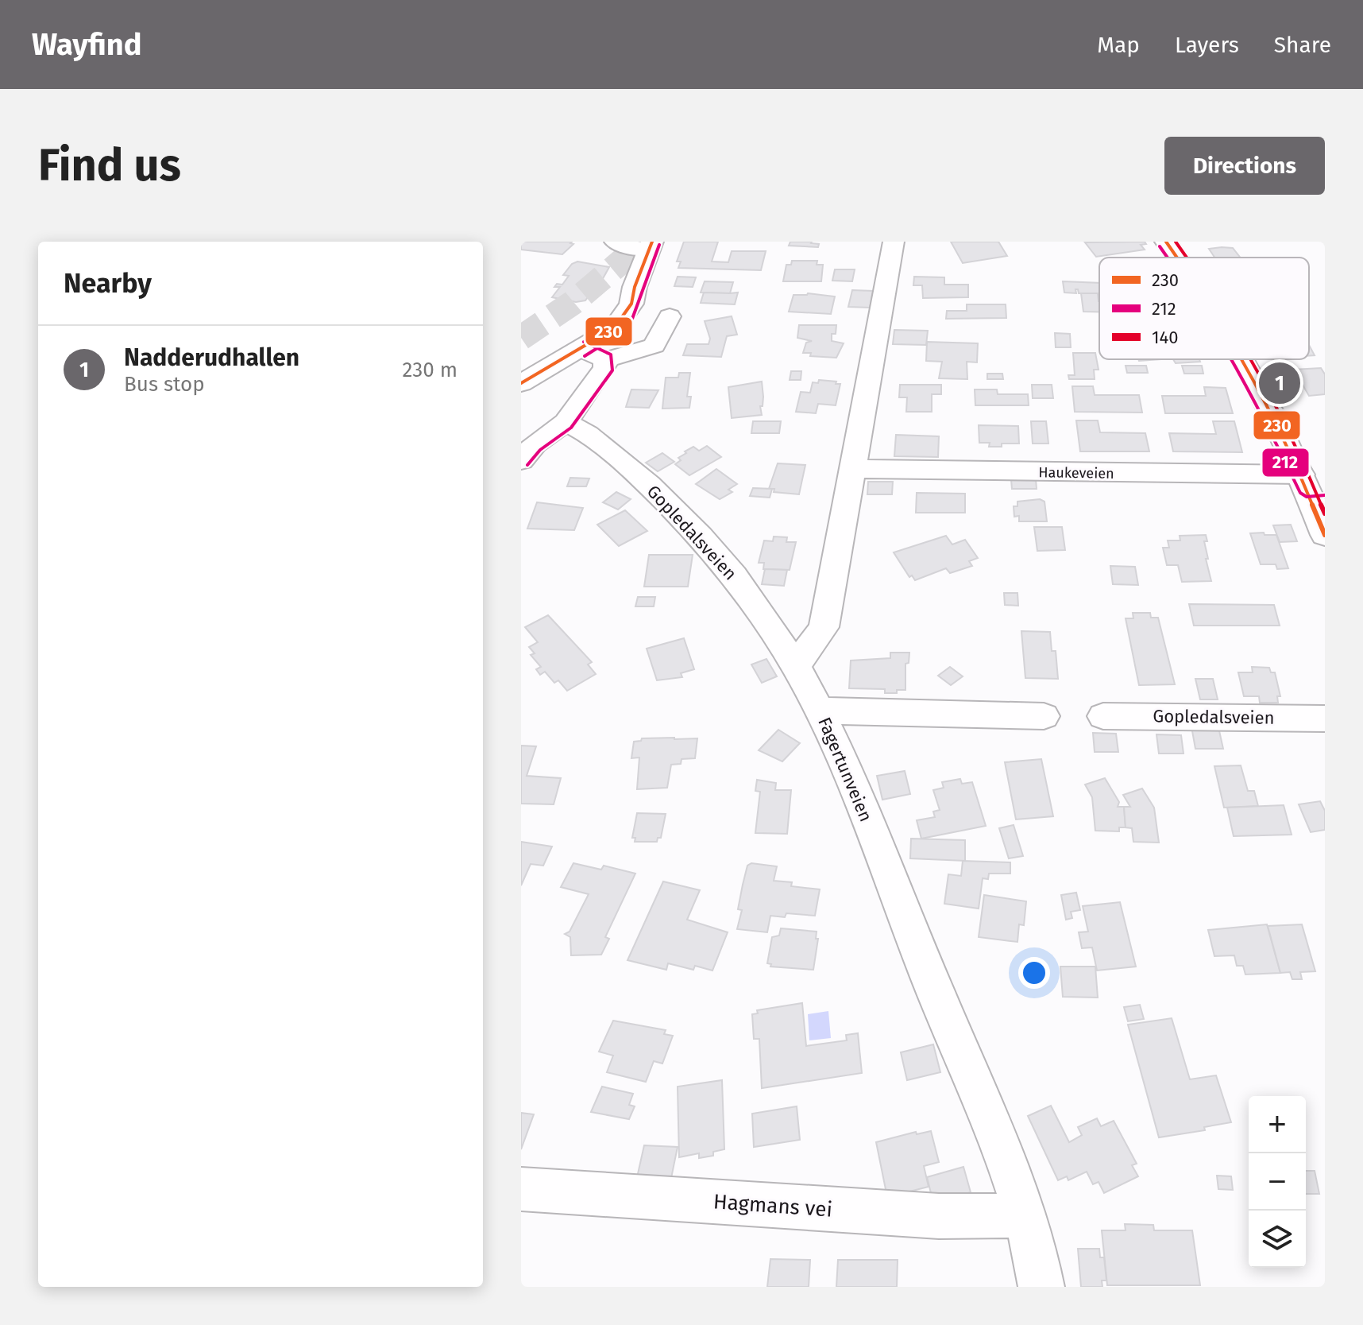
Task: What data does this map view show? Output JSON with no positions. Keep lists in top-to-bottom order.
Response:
{
  "streets": {
    "street": [
      "Haukeveien",
      "Gopledalsveien",
      "Fagertunveien",
      "Hagmans vei"
    ]
  },
  "crossings": [
    ["Gopledalsveien", "Fagertunveien"],
    ["Fagertunveien", "Hagmans vei"]
  ],
  "lines": ["transit line 230", "transit line 140", "transit line 212"],
  "legend": ["230", "212", "140"],
  "page": {
    "header": "Wayfind",
    "nav": ["Map", "Layers", "Share"],
    "buttons": "Directions",
    "title": "Find us",
    "heading": "Nearby",
    "list": [
      {
        "mark": "1",
        "name": "Nadderudhallen",
        "note": "Bus stop",
        "value": "230 m"
      }
    ],
    "pins": "1",
    "map_buttons": ["+", "−"]
  }
}
